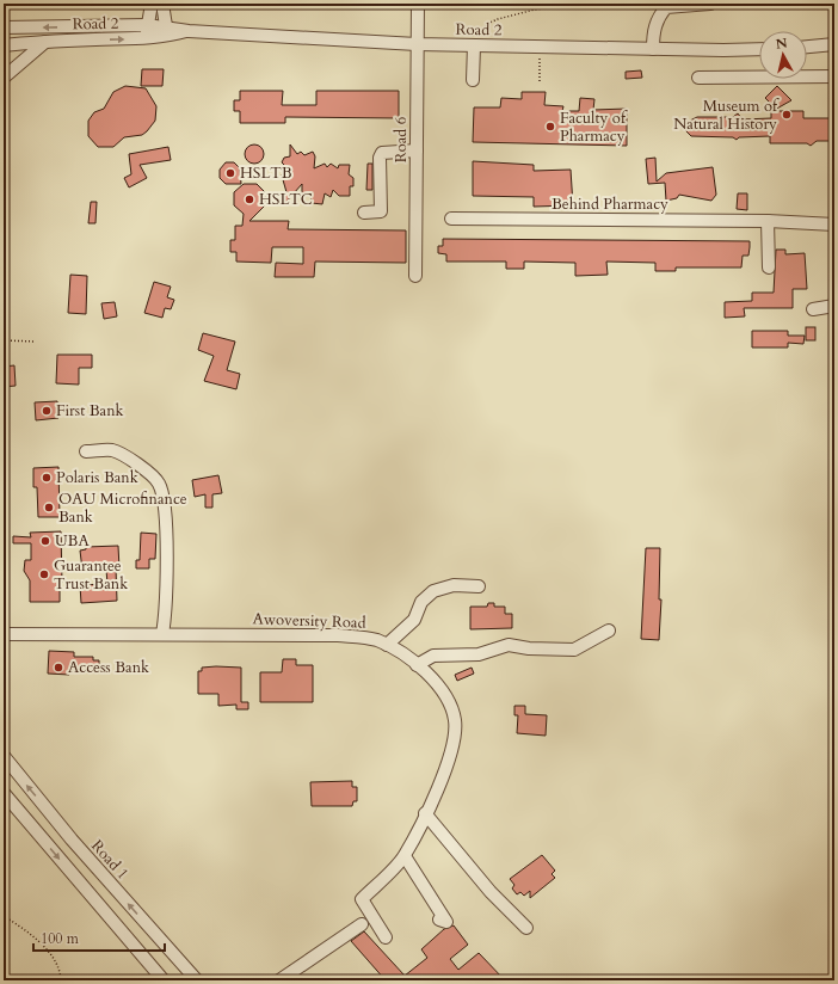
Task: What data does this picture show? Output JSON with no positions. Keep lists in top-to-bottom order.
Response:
{
  "streets": {
    "street": [
      "Road 2",
      "Road 6",
      "Behind Pharmacy",
      "Awoversity Road",
      "Road 1"
    ]
  },
  "crossings": [
    ["Road 2", "Road 6"]
  ],
  "places": [
    "Museum of Natural History",
    "Faculty of Pharmacy",
    "HSLTB",
    "HSLTC",
    "First Bank",
    "Polaris Bank",
    "OAU Microfinance Bank",
    "UBA",
    "Guarantee Trust Bank",
    "Access Bank"
  ],
  "scale_bar": "100 m",
  "north": "top"
}
